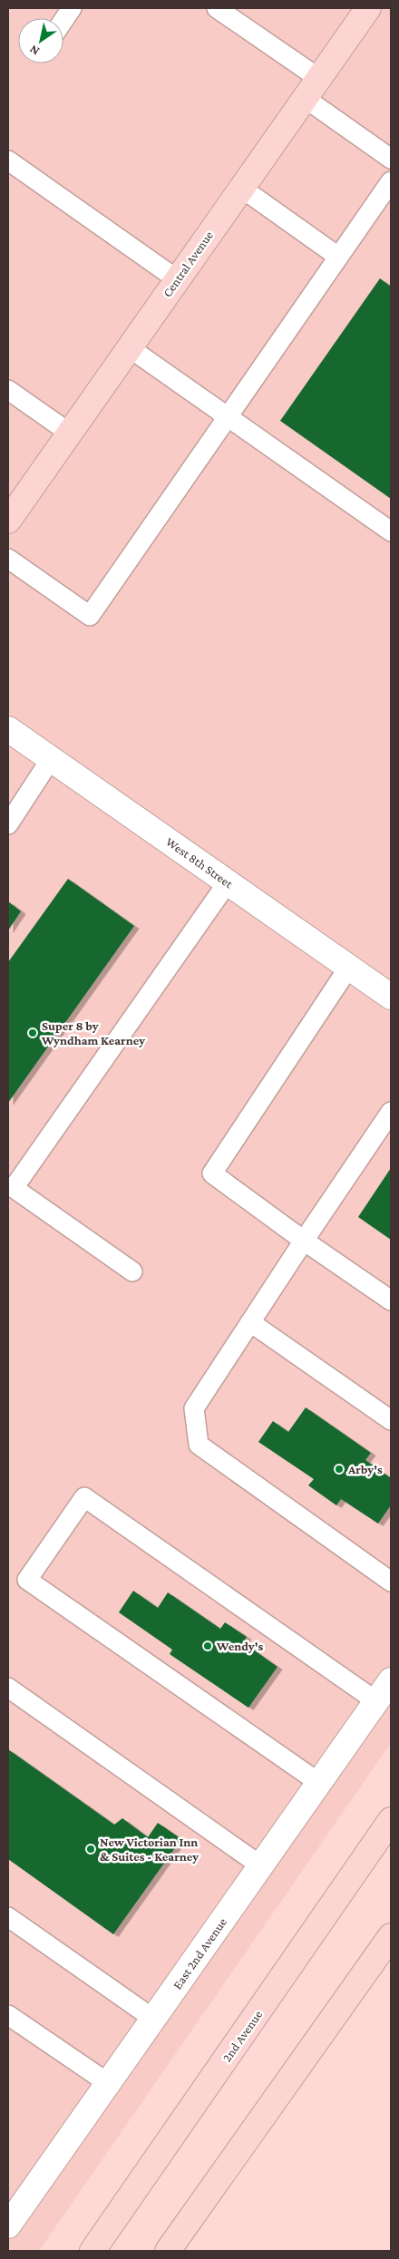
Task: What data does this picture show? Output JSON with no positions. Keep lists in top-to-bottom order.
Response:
{
  "streets": {
    "main road": ["Central Avenue", "2nd Avenue"],
    "street": ["West 8th Street", "East 2nd Avenue"]
  },
  "places": [
    "Super 8 by Wyndham Kearney",
    "Arby's",
    "Wendy's",
    "New Victorian Inn & Suites - Kearney"
  ],
  "north": "bottom left"
}
